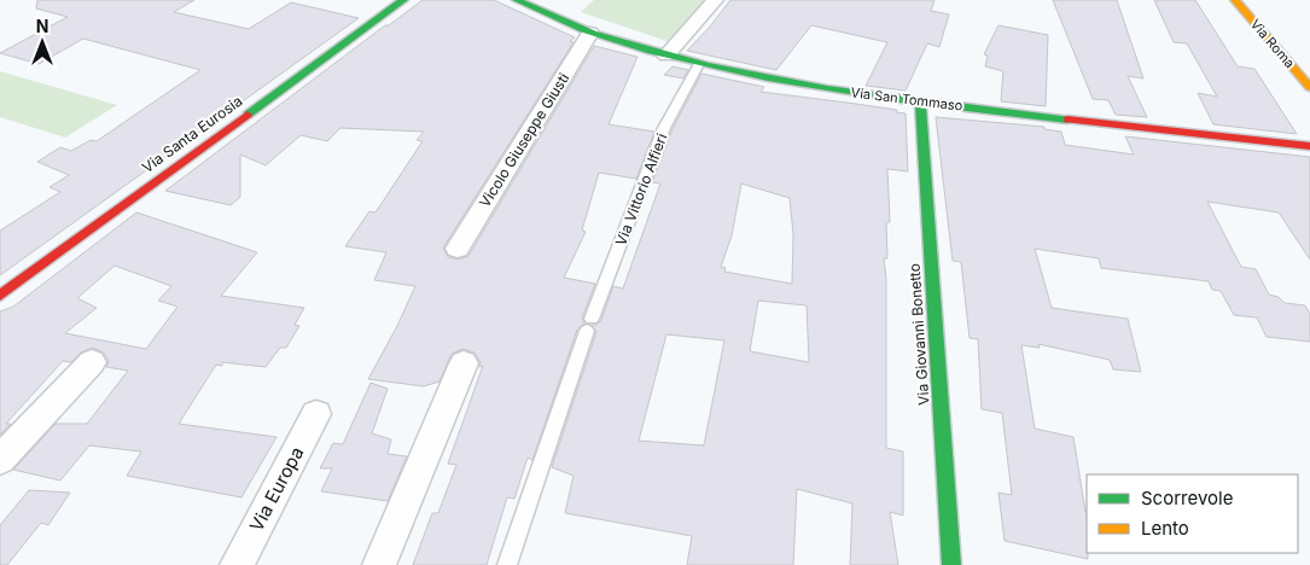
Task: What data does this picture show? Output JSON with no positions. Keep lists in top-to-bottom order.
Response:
{
  "streets": {
    "street": [
      "Via Roma",
      "Via San Tommaso",
      "Via Santa Eurosia",
      "Vicolo Giuseppe Giusti",
      "Via Giovanni Bonetto",
      "Via Europa"
    ],
    "lane": ["Via Vittorio Alfieri"]
  },
  "crossings": [
    ["Via San Tommaso", "Vicolo Giuseppe Giusti"],
    ["Via San Tommaso", "Via Vittorio Alfieri"],
    ["Via San Tommaso", "Via Giovanni Bonetto"]
  ],
  "legend": ["Scorrevole", "Lento"],
  "north": "top"
}
